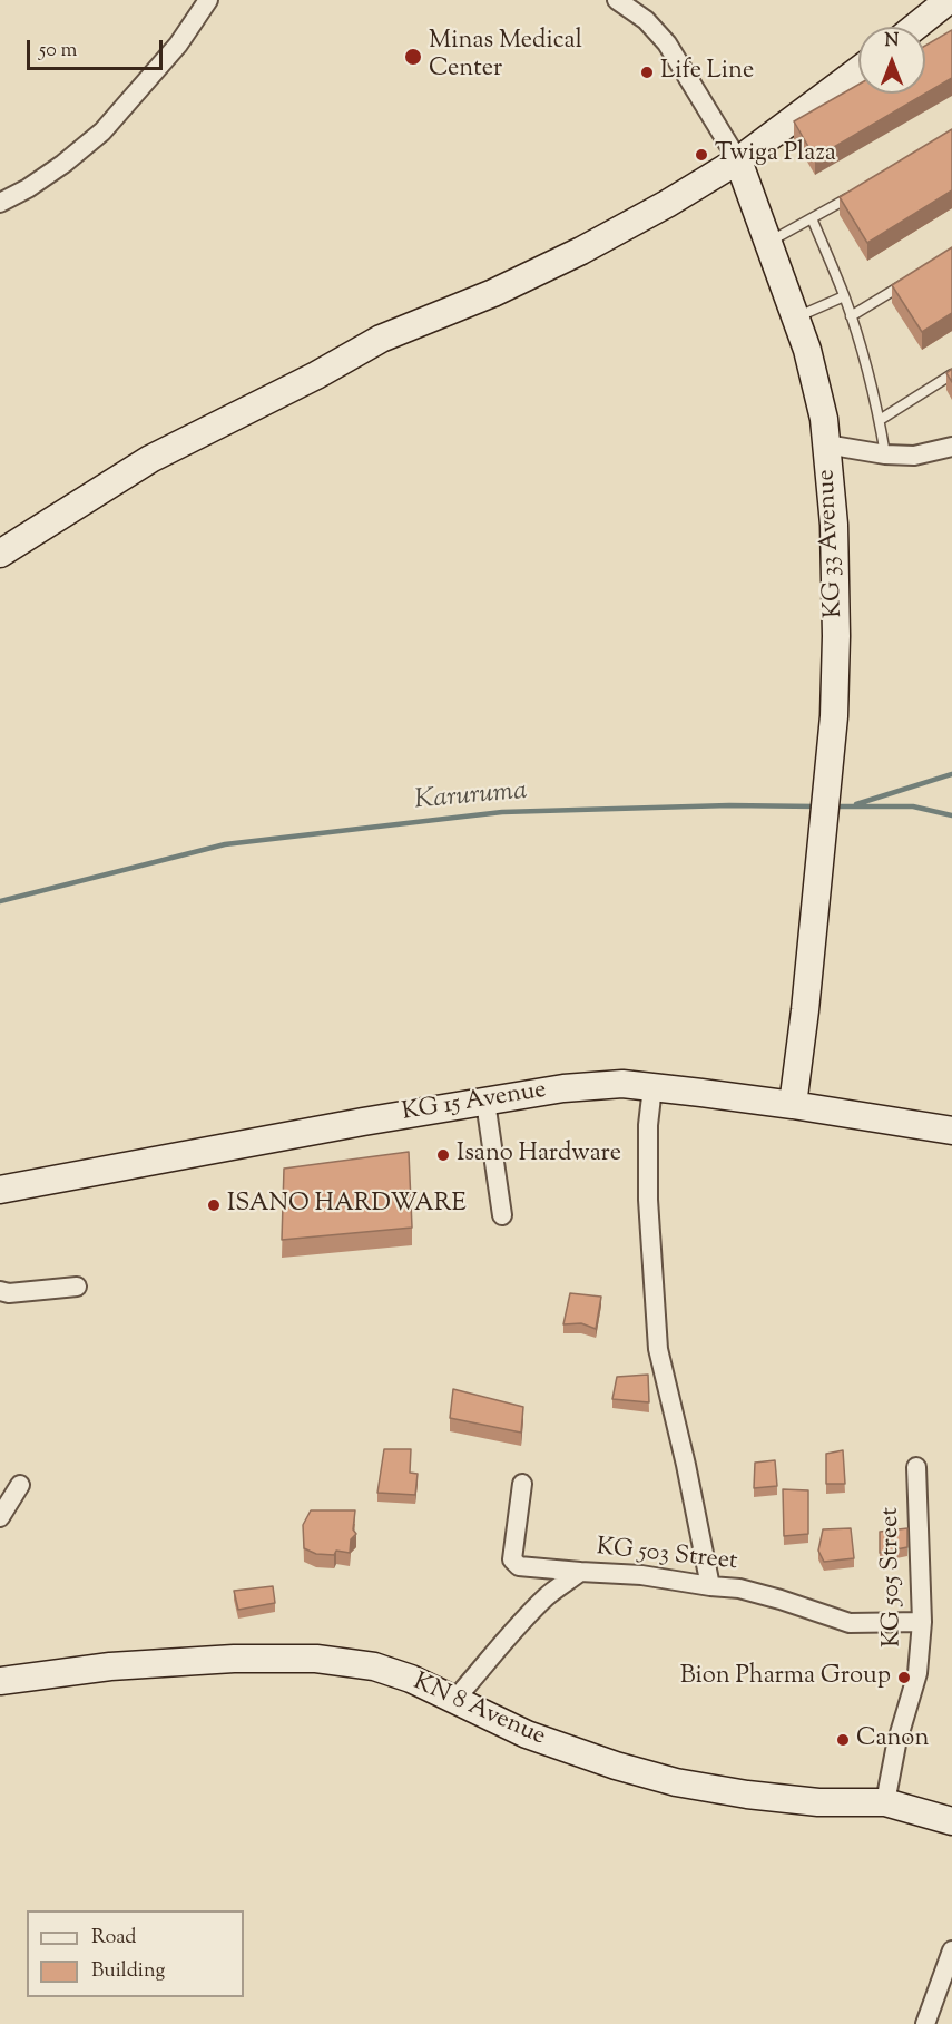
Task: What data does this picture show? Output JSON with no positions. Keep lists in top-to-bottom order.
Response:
{
  "streets": {
    "main road": ["KG 33 Avenue", "KG 15 Avenue", "KN 8 Avenue"],
    "street": ["KG 503 Street", "KG 505 Street"]
  },
  "crossings": [
    ["KG 33 Avenue", "KG 15 Avenue"],
    ["KG 503 Street", "KG 505 Street"],
    ["KG 503 Street", "KN 8 Avenue"],
    ["KG 505 Street", "KN 8 Avenue"]
  ],
  "water": ["Karuruma"],
  "places": [
    "Minas Medical Center",
    "Life Line",
    "Twiga Plaza",
    "Isano Hardware",
    "ISANO HARDWARE",
    "Bion Pharma Group",
    "Canon"
  ],
  "legend": ["Road", "Building"],
  "scale_bar": "50 m",
  "north": "top"
}
